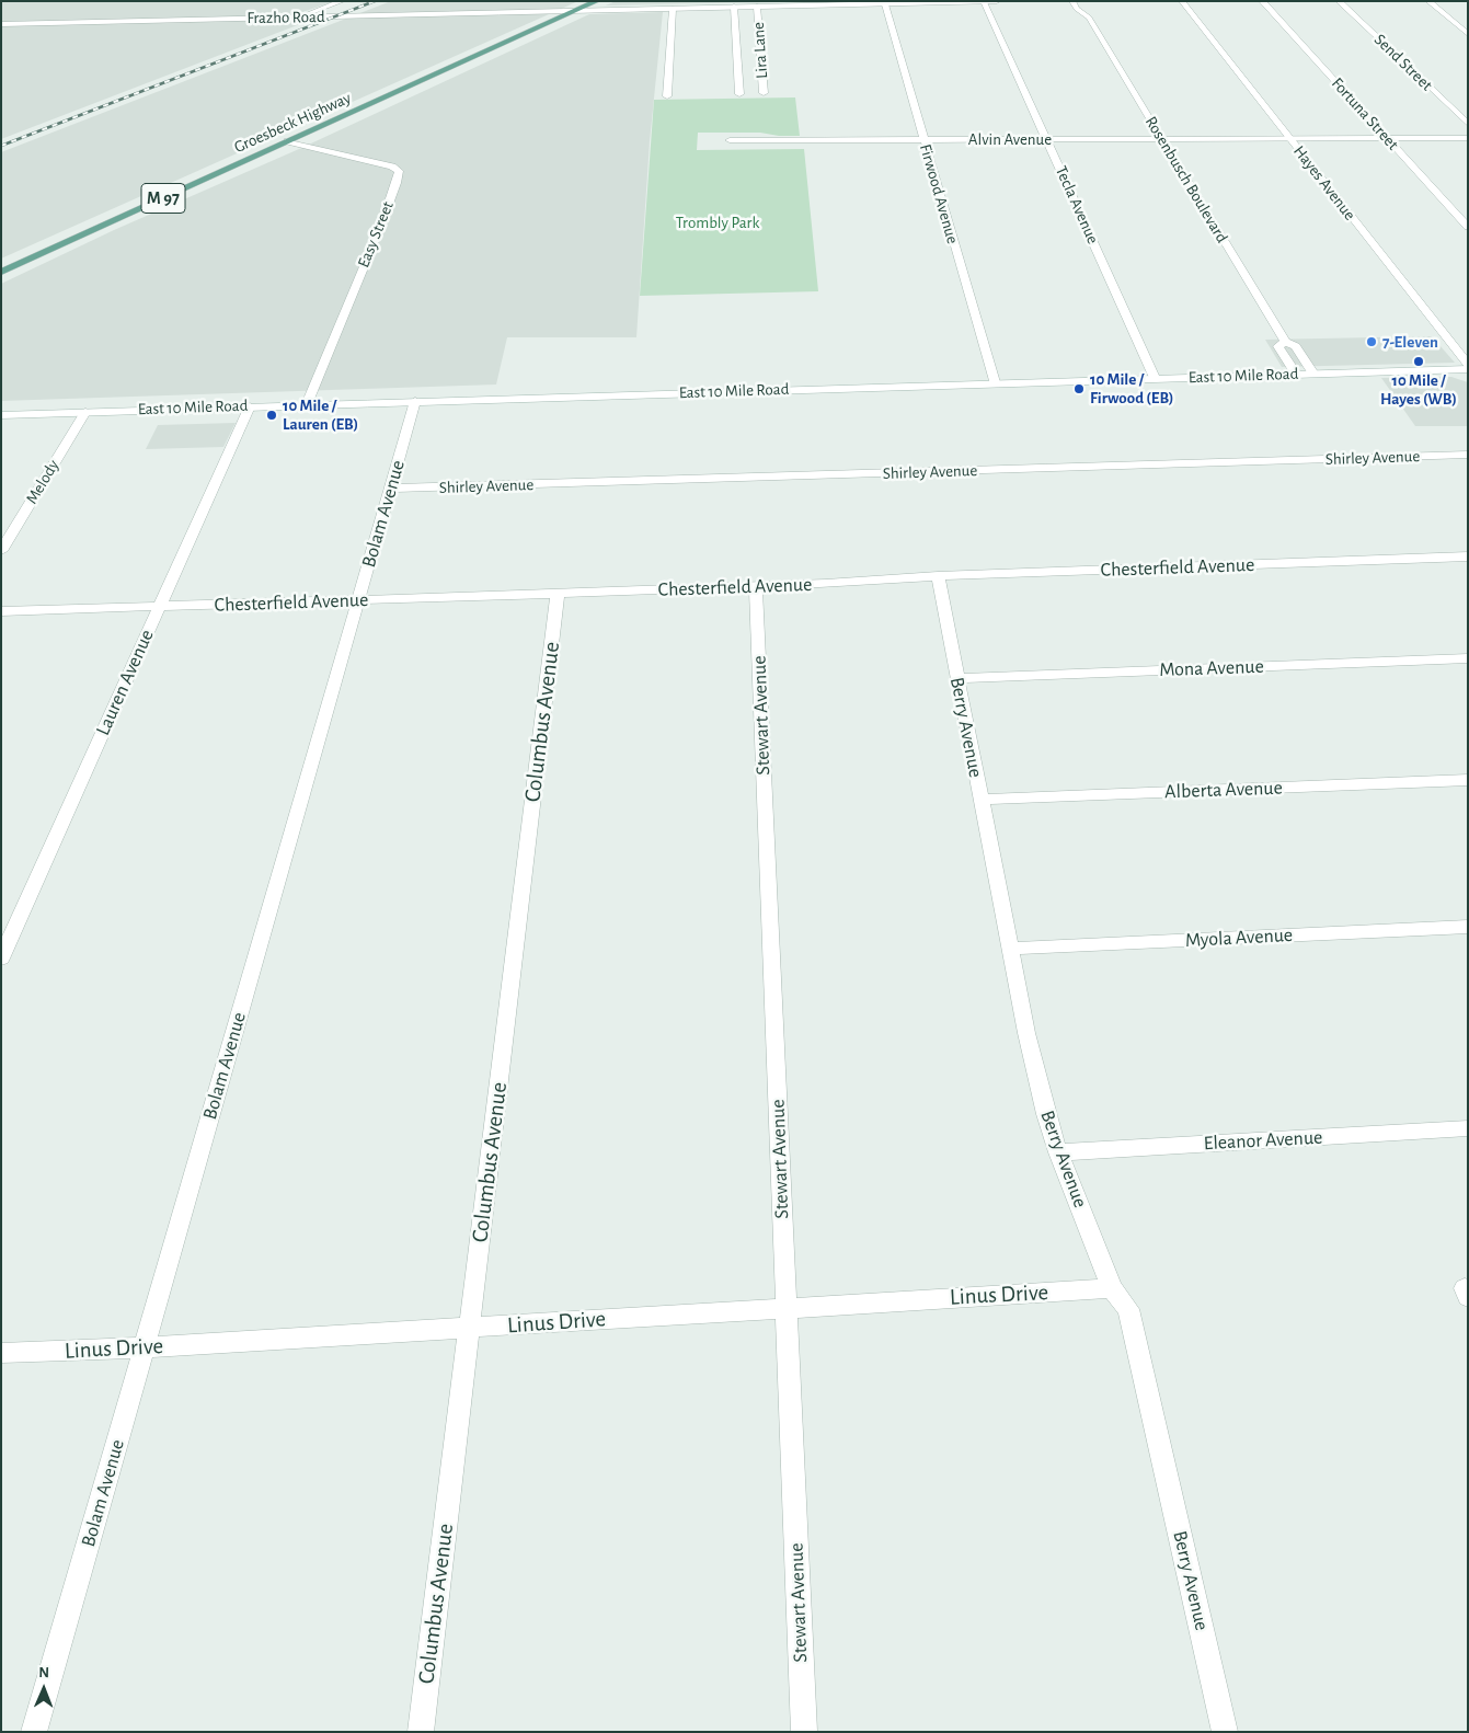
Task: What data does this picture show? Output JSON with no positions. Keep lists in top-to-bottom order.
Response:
{
  "streets": {
    "main road": ["Groesbeck Highway", "M 97"],
    "street": [
      "Frazho Road",
      "Lira Lane",
      "Send Street",
      "Fortuna Street",
      "Alvin Avenue",
      "Rosenbusch Boulevard",
      "Hayes Avenue",
      "Firwood Avenue",
      "Tecla Avenue",
      "Easy Street",
      "East 10 Mile Road",
      "Shirley Avenue",
      "Melody",
      "Bolam Avenue",
      "Chesterfield Avenue",
      "Mona Avenue",
      "Lauren Avenue",
      "Stewart Avenue",
      "Columbus Avenue",
      "Berry Avenue",
      "Alberta Avenue",
      "Myola Avenue",
      "Eleanor Avenue",
      "Linus Drive"
    ]
  },
  "crossings": [
    ["Frazho Road", "Lira Lane"],
    ["Frazho Road", "Groesbeck Highway"],
    ["Frazho Road", "Firwood Avenue"],
    ["Frazho Road", "Tecla Avenue"],
    ["Fortuna Street", "Alvin Avenue"],
    ["Groesbeck Highway", "Easy Street"],
    ["Alvin Avenue", "Rosenbusch Boulevard"],
    ["Alvin Avenue", "Hayes Avenue"],
    ["Alvin Avenue", "Firwood Avenue"],
    ["Alvin Avenue", "Tecla Avenue"],
    ["Rosenbusch Boulevard", "East 10 Mile Road"],
    ["Firwood Avenue", "East 10 Mile Road"],
    ["Tecla Avenue", "East 10 Mile Road"],
    ["Easy Street", "East 10 Mile Road"],
    ["East 10 Mile Road", "Melody"],
    ["East 10 Mile Road", "Bolam Avenue"],
    ["East 10 Mile Road", "Lauren Avenue"],
    ["Shirley Avenue", "Bolam Avenue"],
    ["Bolam Avenue", "Chesterfield Avenue"],
    ["Bolam Avenue", "Linus Drive"],
    ["Chesterfield Avenue", "Lauren Avenue"],
    ["Chesterfield Avenue", "Stewart Avenue"],
    ["Chesterfield Avenue", "Columbus Avenue"],
    ["Chesterfield Avenue", "Berry Avenue"],
    ["Mona Avenue", "Berry Avenue"],
    ["Stewart Avenue", "Linus Drive"],
    ["Columbus Avenue", "Linus Drive"],
    ["Berry Avenue", "Alberta Avenue"],
    ["Berry Avenue", "Myola Avenue"],
    ["Berry Avenue", "Eleanor Avenue"],
    ["Berry Avenue", "Linus Drive"]
  ],
  "parks": ["Trombly Park"],
  "places": [
    "7-Eleven",
    "10 Mile / Hayes (WB)",
    "10 Mile / Firwood (EB)",
    "10 Mile / Lauren (EB)"
  ],
  "north": "top"
}
